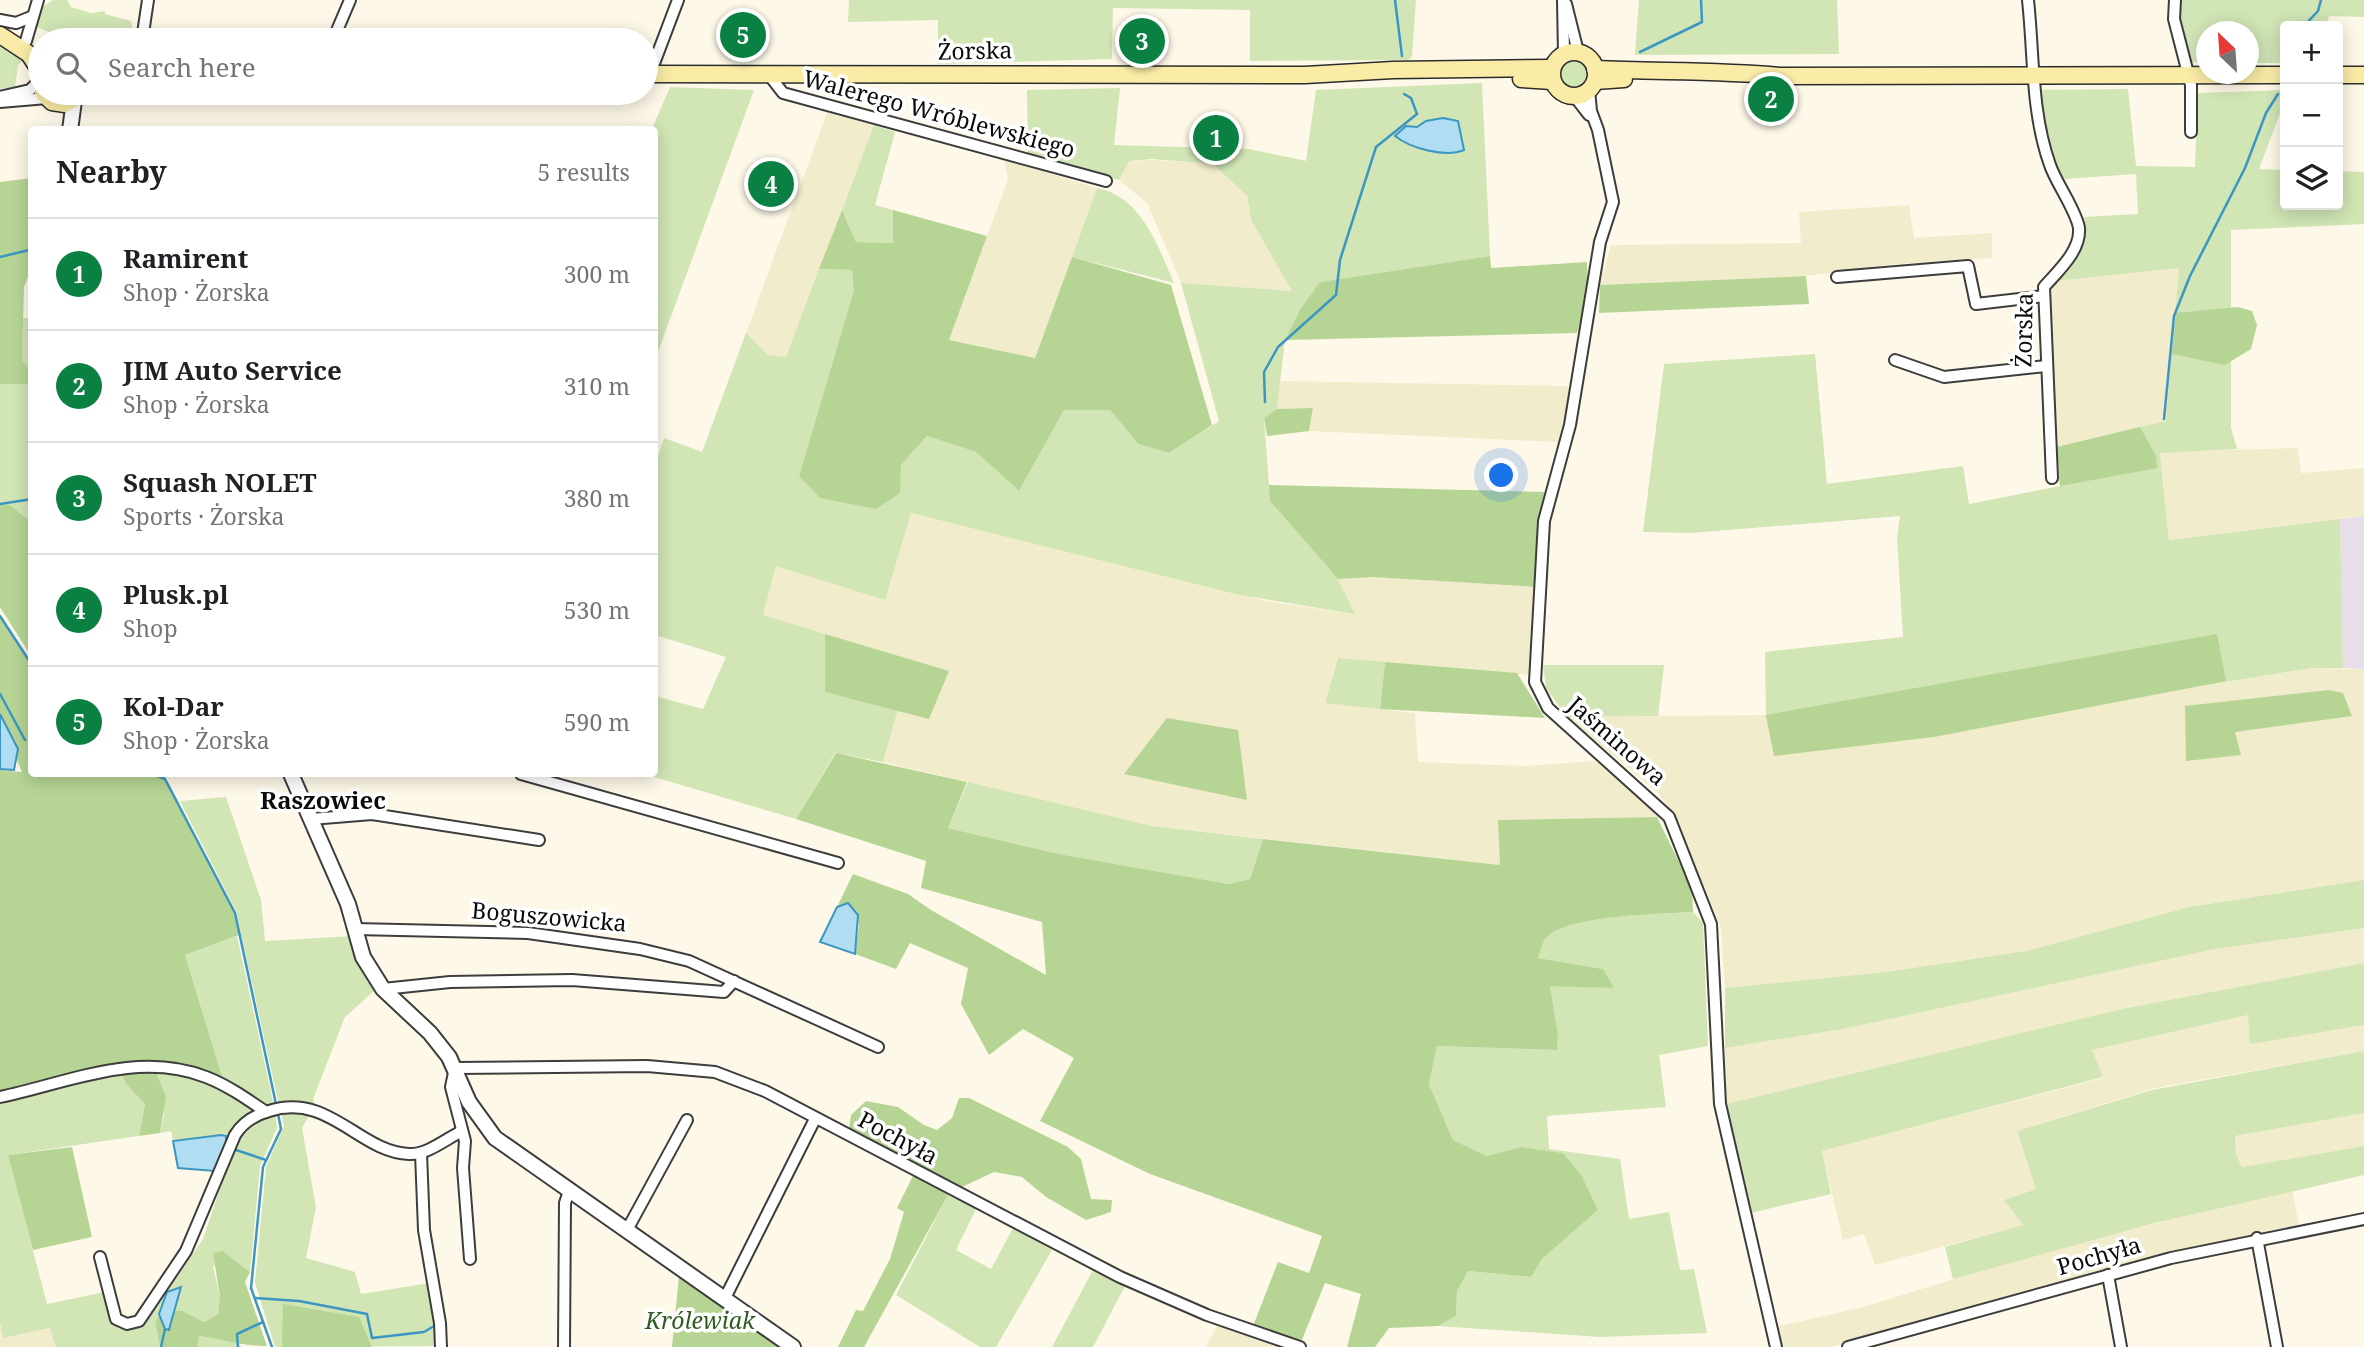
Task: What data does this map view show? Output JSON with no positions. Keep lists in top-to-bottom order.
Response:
{
  "streets": {
    "main road": ["Żorska"],
    "street": [
      "Walerego Wróblewskiego",
      "Jaśminowa",
      "Boguszowicka",
      "Pochyła"
    ]
  },
  "crossings": [
    ["Żorska", "Walerego Wróblewskiego"]
  ],
  "districts": ["Raszowiec"],
  "parks": ["Królewiak"],
  "north": "top left",
  "page": {
    "pins": [
      "5",
      "3",
      "2",
      "1",
      "4"
    ],
    "map_buttons": ["+", "−"],
    "search": "Search here",
    "heading": ["Nearby", "5 results"],
    "list": [
      {
        "mark": "1",
        "name": "Ramirent",
        "note": "Shop · Żorska",
        "value": "300 m"
      },
      {
        "mark": "2",
        "name": "JIM Auto Service",
        "note": "Shop · Żorska",
        "value": "310 m"
      },
      {
        "mark": "3",
        "name": "Squash NOLET",
        "note": "Sports · Żorska",
        "value": "380 m"
      },
      {
        "mark": "4",
        "name": "Plusk.pl",
        "note": "Shop",
        "value": "530 m"
      },
      {
        "mark": "5",
        "name": "Kol-Dar",
        "note": "Shop · Żorska",
        "value": "590 m"
      }
    ]
  }
}
